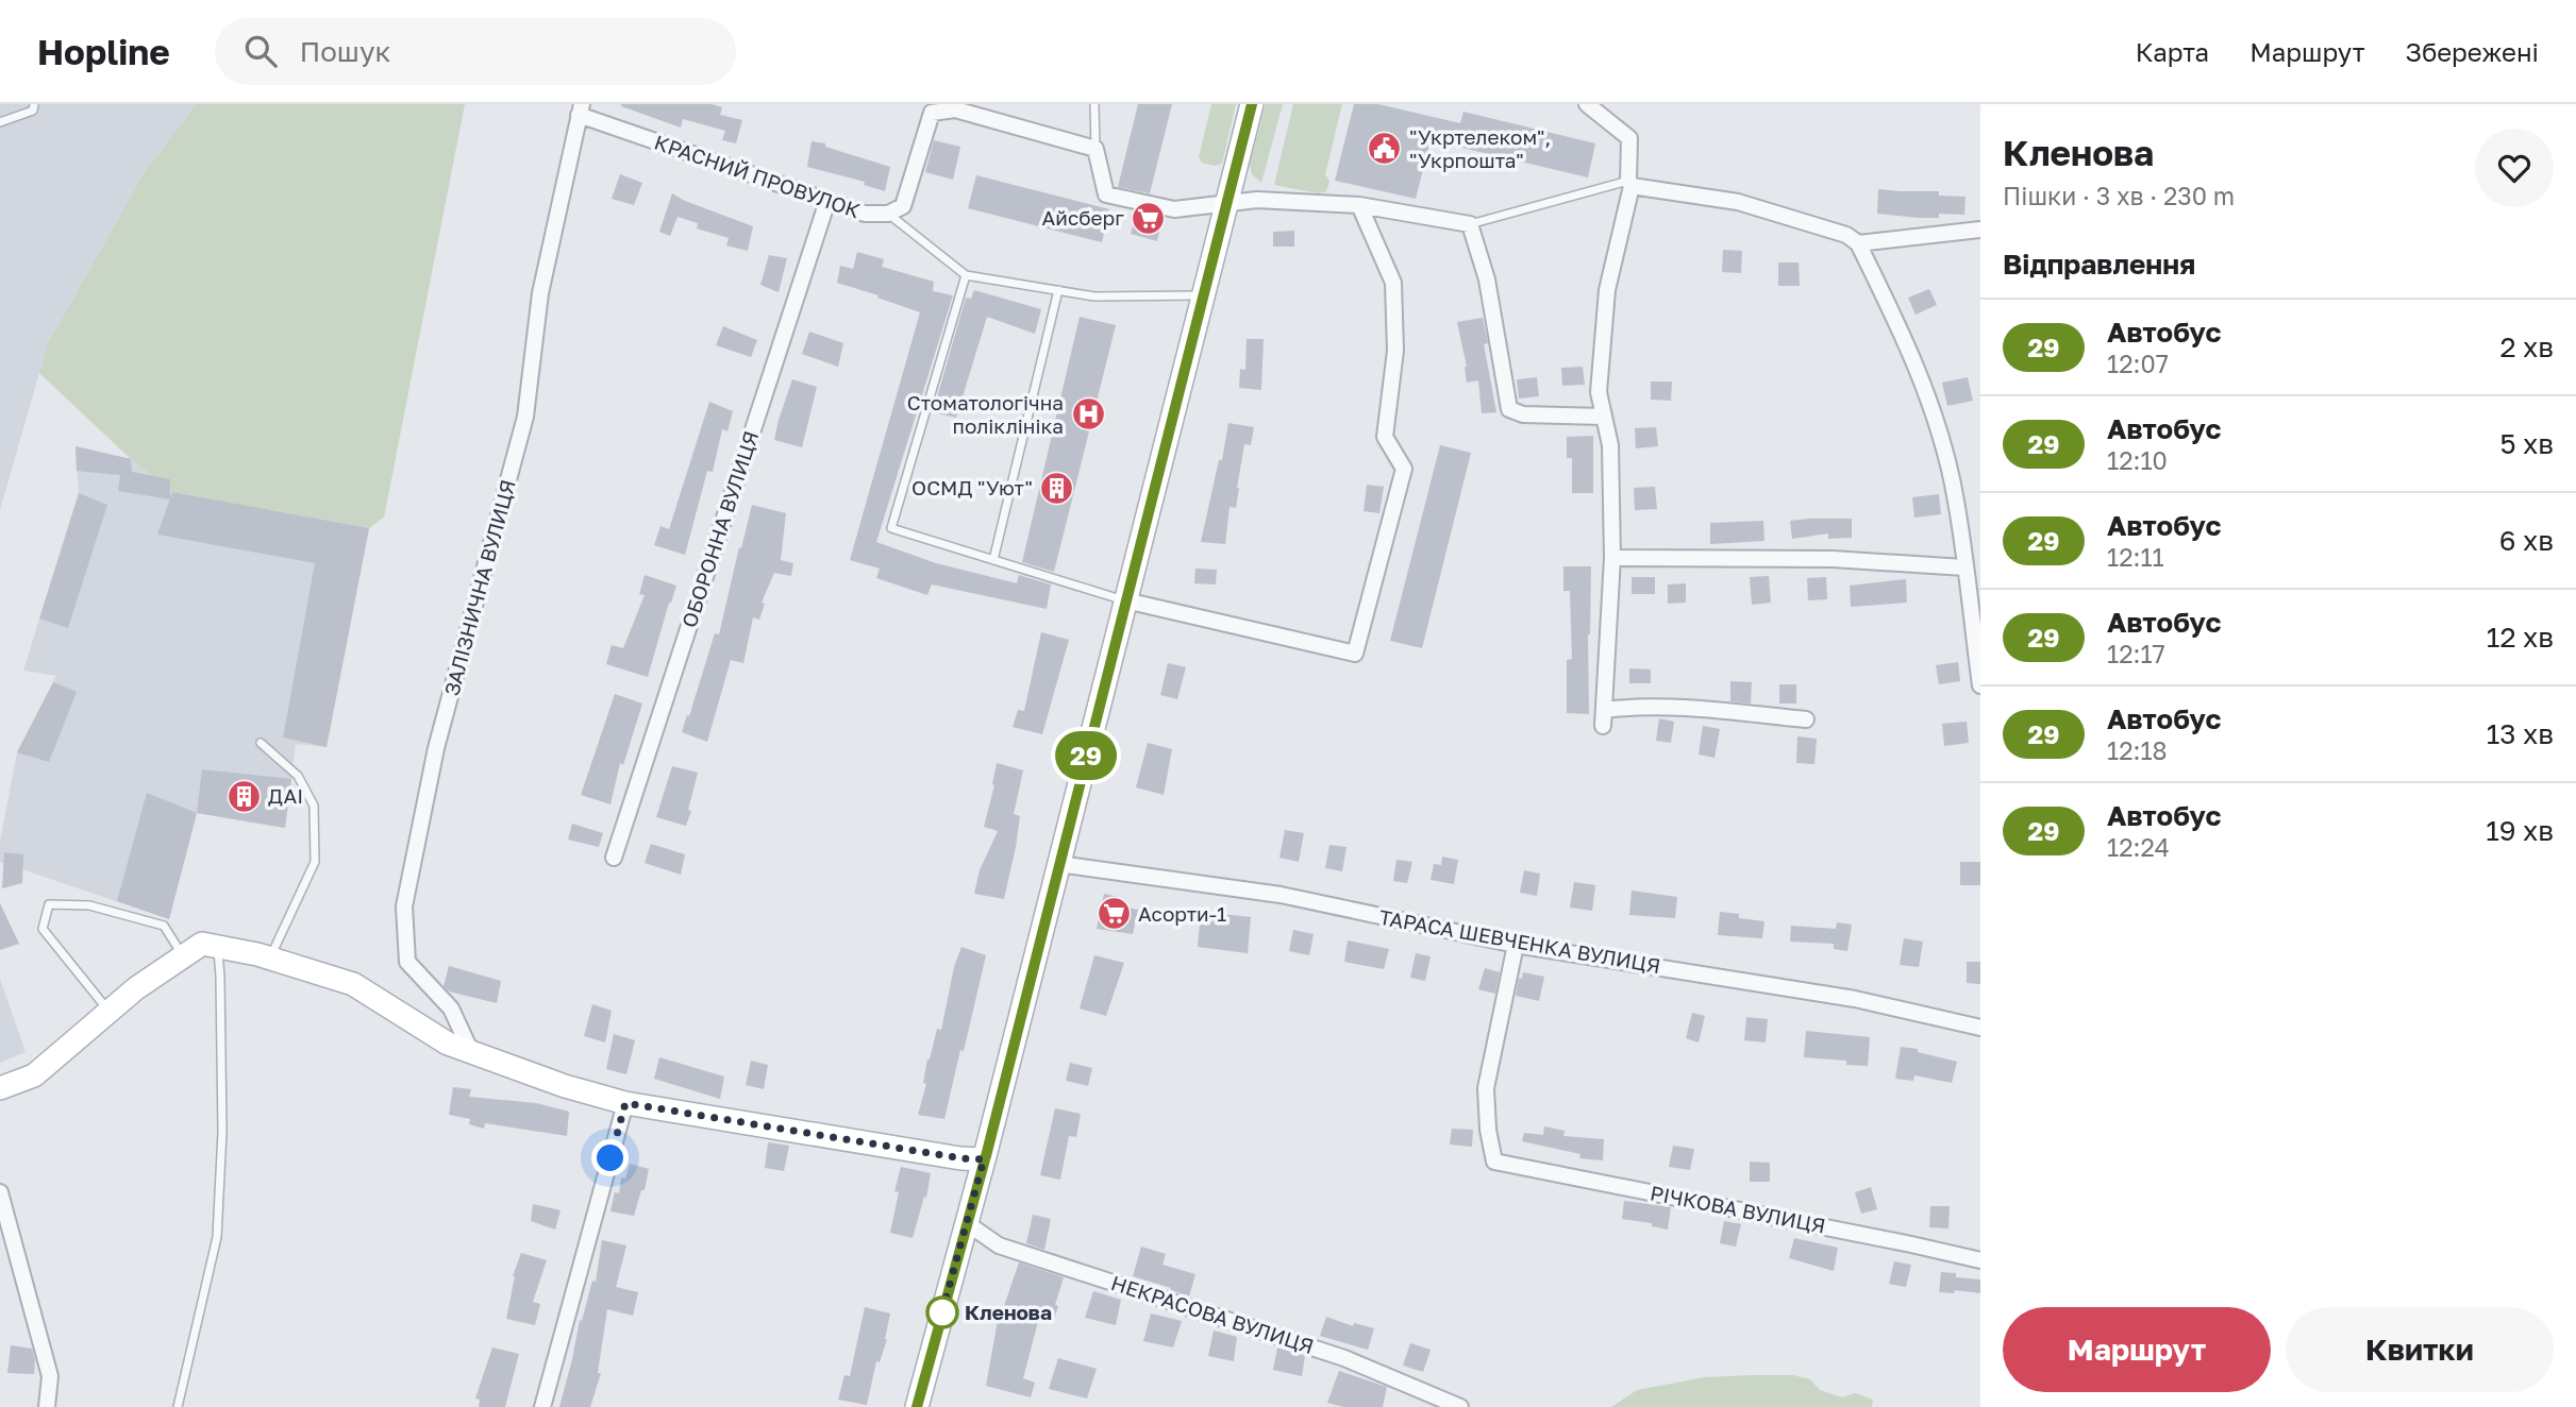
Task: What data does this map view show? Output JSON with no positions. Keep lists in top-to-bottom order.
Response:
{
  "streets": {
    "street": [
      "КРАСНИЙ ПРОВУЛОК",
      "ОБОРОННА ВУЛИЦЯ",
      "ЗАЛІЗНИЧНА ВУЛИЦЯ",
      "ТАРАСА ШЕВЧЕНКА ВУЛИЦЯ",
      "РІЧКОВА ВУЛИЦЯ",
      "НЕКРАСОВА ВУЛИЦЯ"
    ]
  },
  "crossings": [
    ["КРАСНИЙ ПРОВУЛОК", "ОБОРОННА ВУЛИЦЯ"],
    ["КРАСНИЙ ПРОВУЛОК", "ЗАЛІЗНИЧНА ВУЛИЦЯ"],
    ["ТАРАСА ШЕВЧЕНКА ВУЛИЦЯ", "РІЧКОВА ВУЛИЦЯ"]
  ],
  "places": {
    "public building": ["\"Укртелеком\", \"Укрпошта\""],
    "supermarket": ["Айсберг", "Асорти-1"],
    "hospital": ["Стоматологічна поліклініка"],
    "building": ["ОСМД \"Уют\"", "ДАІ"],
    "other": ["Кленова"]
  },
  "lines": ["bus line 29"],
  "page": {
    "header": "Hopline",
    "search": "Пошук",
    "nav": ["Карта", "Маршрут", "Збережені"],
    "on_map": "29",
    "heading": [
      ["Кленова", "Пішки · 3 хв · 230 m"],
      "Відправлення"
    ],
    "list": [
      {
        "mark": "29",
        "name": "Автобус",
        "note": "12:07",
        "value": "2 хв"
      },
      {
        "mark": "29",
        "name": "Автобус",
        "note": "12:10",
        "value": "5 хв"
      },
      {
        "mark": "29",
        "name": "Автобус",
        "note": "12:11",
        "value": "6 хв"
      },
      {
        "mark": "29",
        "name": "Автобус",
        "note": "12:17",
        "value": "12 хв"
      },
      {
        "mark": "29",
        "name": "Автобус",
        "note": "12:18",
        "value": "13 хв"
      },
      {
        "mark": "29",
        "name": "Автобус",
        "note": "12:24",
        "value": "19 хв"
      }
    ],
    "buttons": ["Маршрут", "Квитки"]
  }
}
